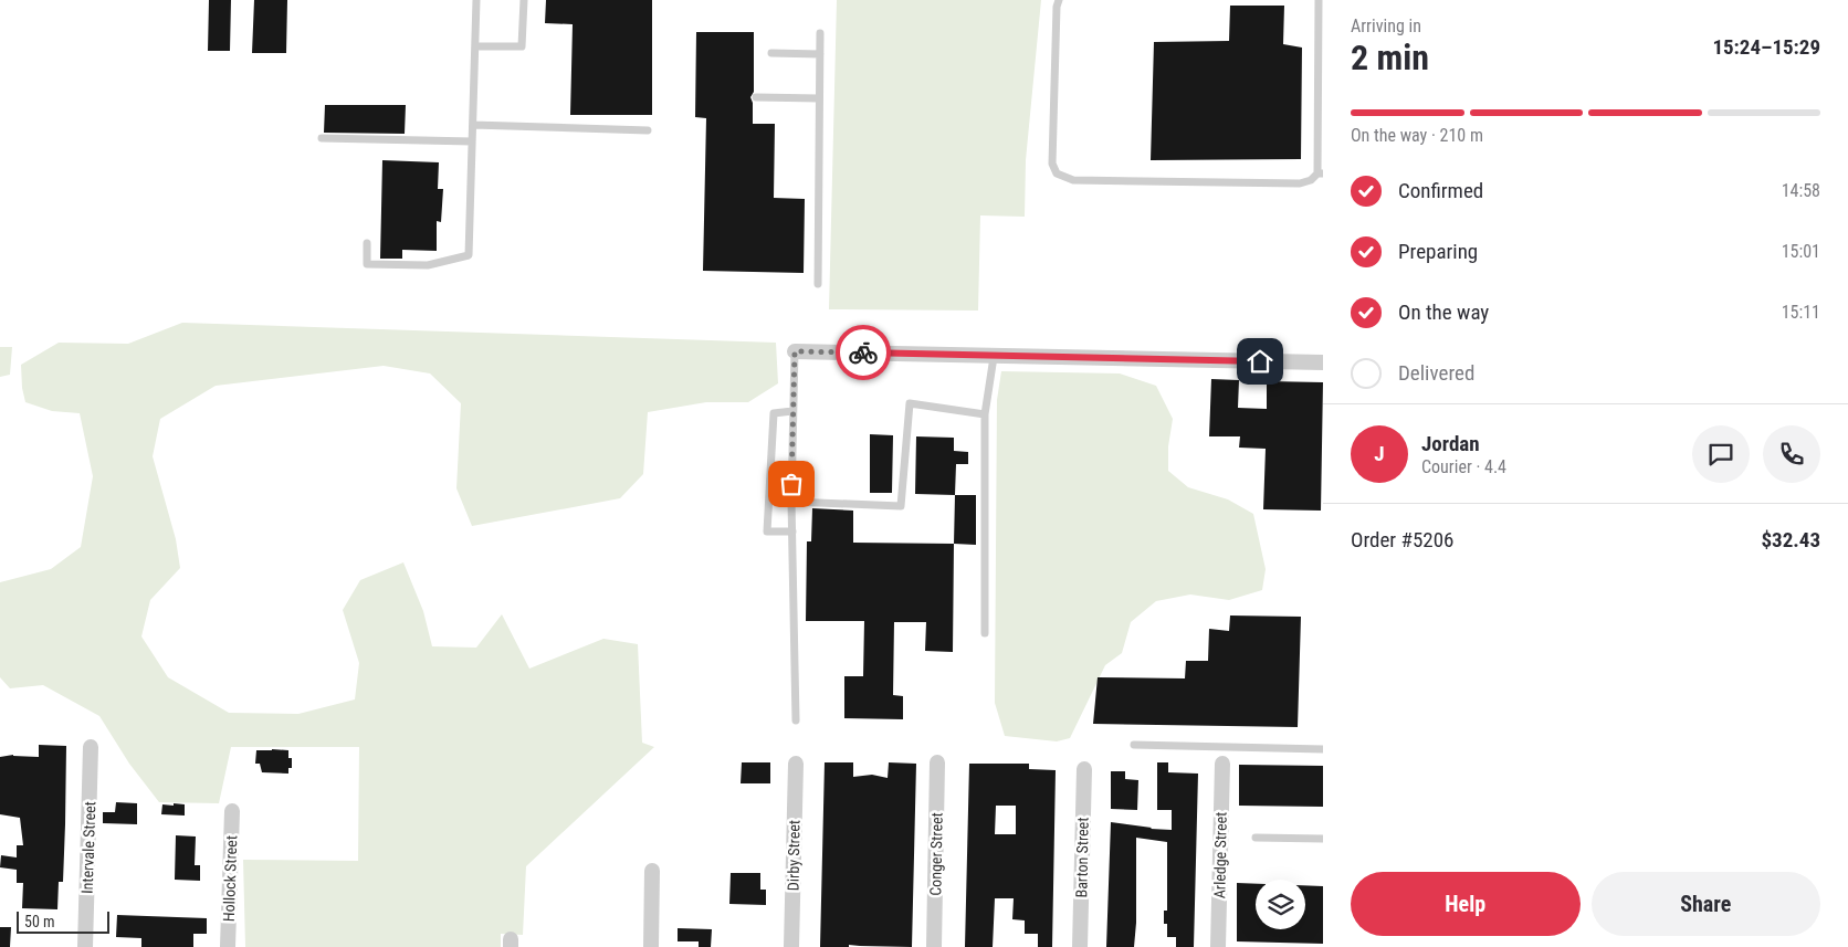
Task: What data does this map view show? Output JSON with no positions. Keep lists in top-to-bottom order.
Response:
{
  "streets": {
    "street": [
      "Intervale Street",
      "Conger Street",
      "Dirby Street",
      "Arledge Street",
      "Barton Street",
      "Hollock Street"
    ]
  },
  "scale_bar": "50 m",
  "page": {
    "heading": ["2 min", "Arriving in", "15:24–15:29"],
    "panel": [
      "Jordan",
      "Courier · 4.4",
      "Order #5206",
      "$32.43"
    ],
    "bar": "On the way · 210 m",
    "list": [
      ["Confirmed", "14:58"],
      ["Preparing", "15:01"],
      ["On the way", "15:11"],
      "Delivered"
    ],
    "round": "J",
    "buttons": ["Help", "Share"],
    "scale": "50 m"
  }
}
